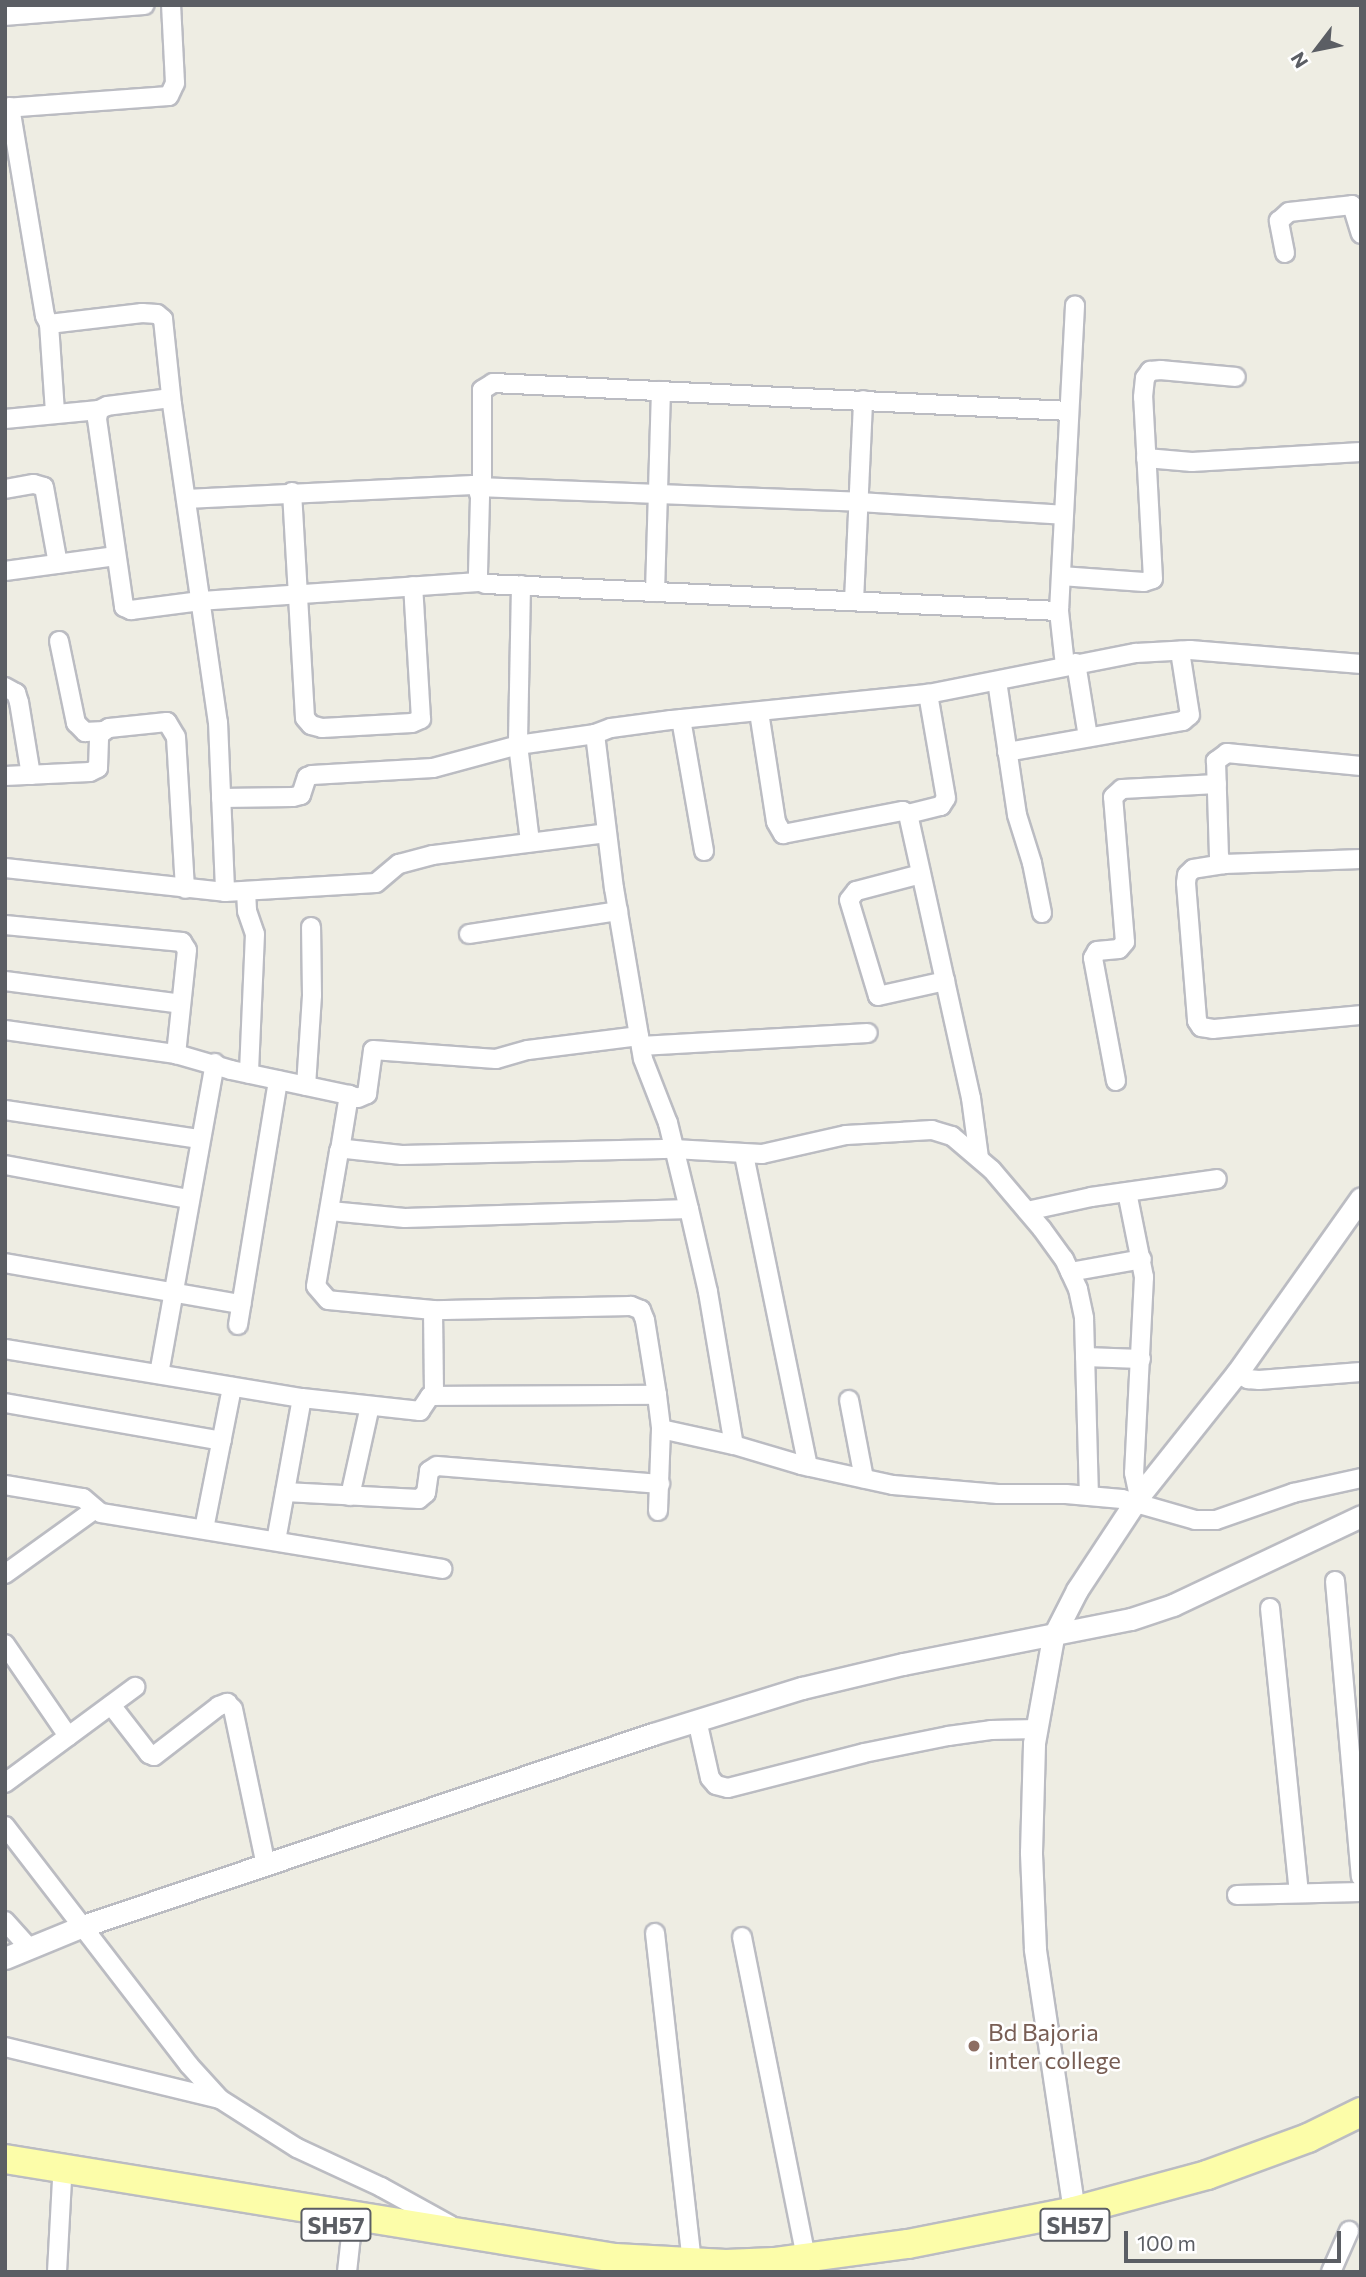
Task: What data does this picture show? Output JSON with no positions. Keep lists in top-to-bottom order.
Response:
{
  "streets": {
    "main road": ["SH57"]
  },
  "places": ["Bd Bajoria inter college"],
  "scale_bar": "100 m",
  "north": "bottom left"
}
